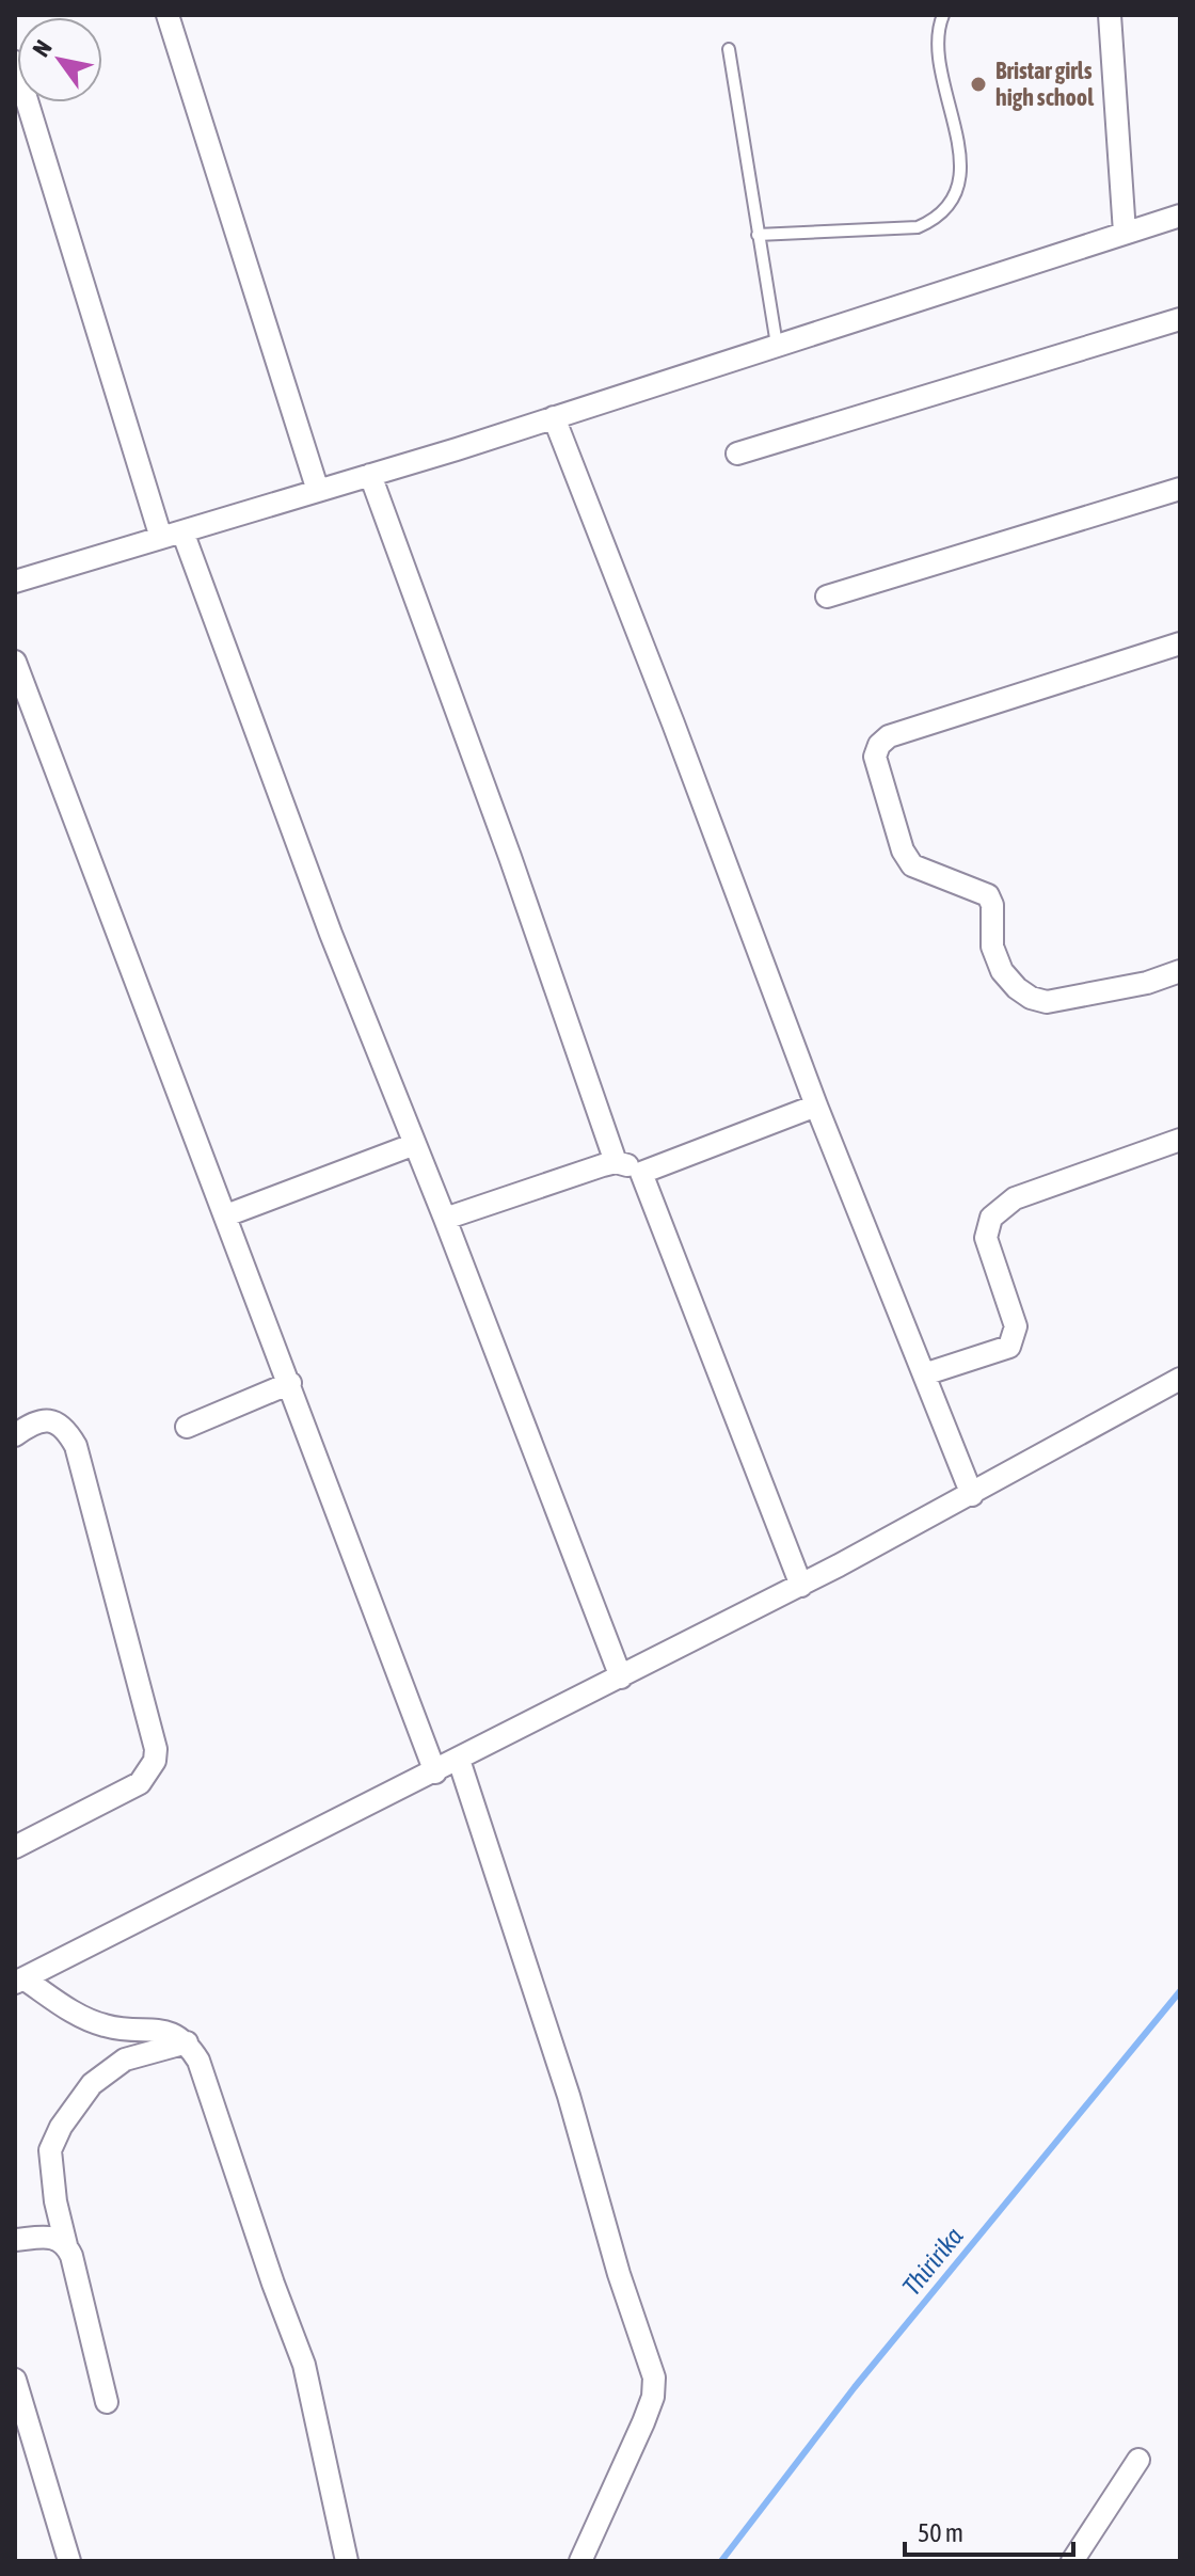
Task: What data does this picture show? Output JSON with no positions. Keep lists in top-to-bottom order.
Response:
{
  "water": ["Thiririka"],
  "places": ["Bristar girls high school"],
  "scale_bar": "50 m",
  "north": "top left"
}
